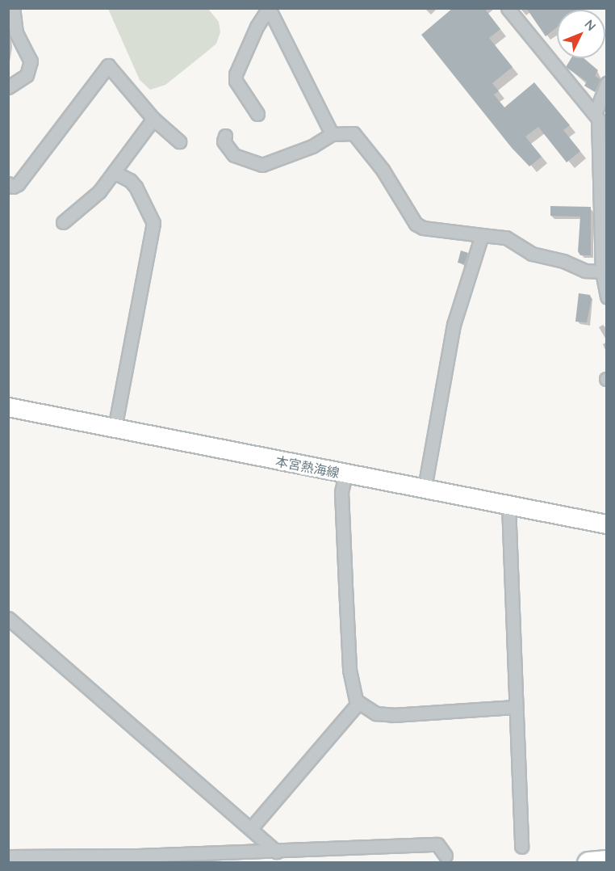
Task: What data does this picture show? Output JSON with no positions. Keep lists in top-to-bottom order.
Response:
{
  "streets": {
    "main road": ["本宮熱海線"]
  },
  "north": "top right"
}
